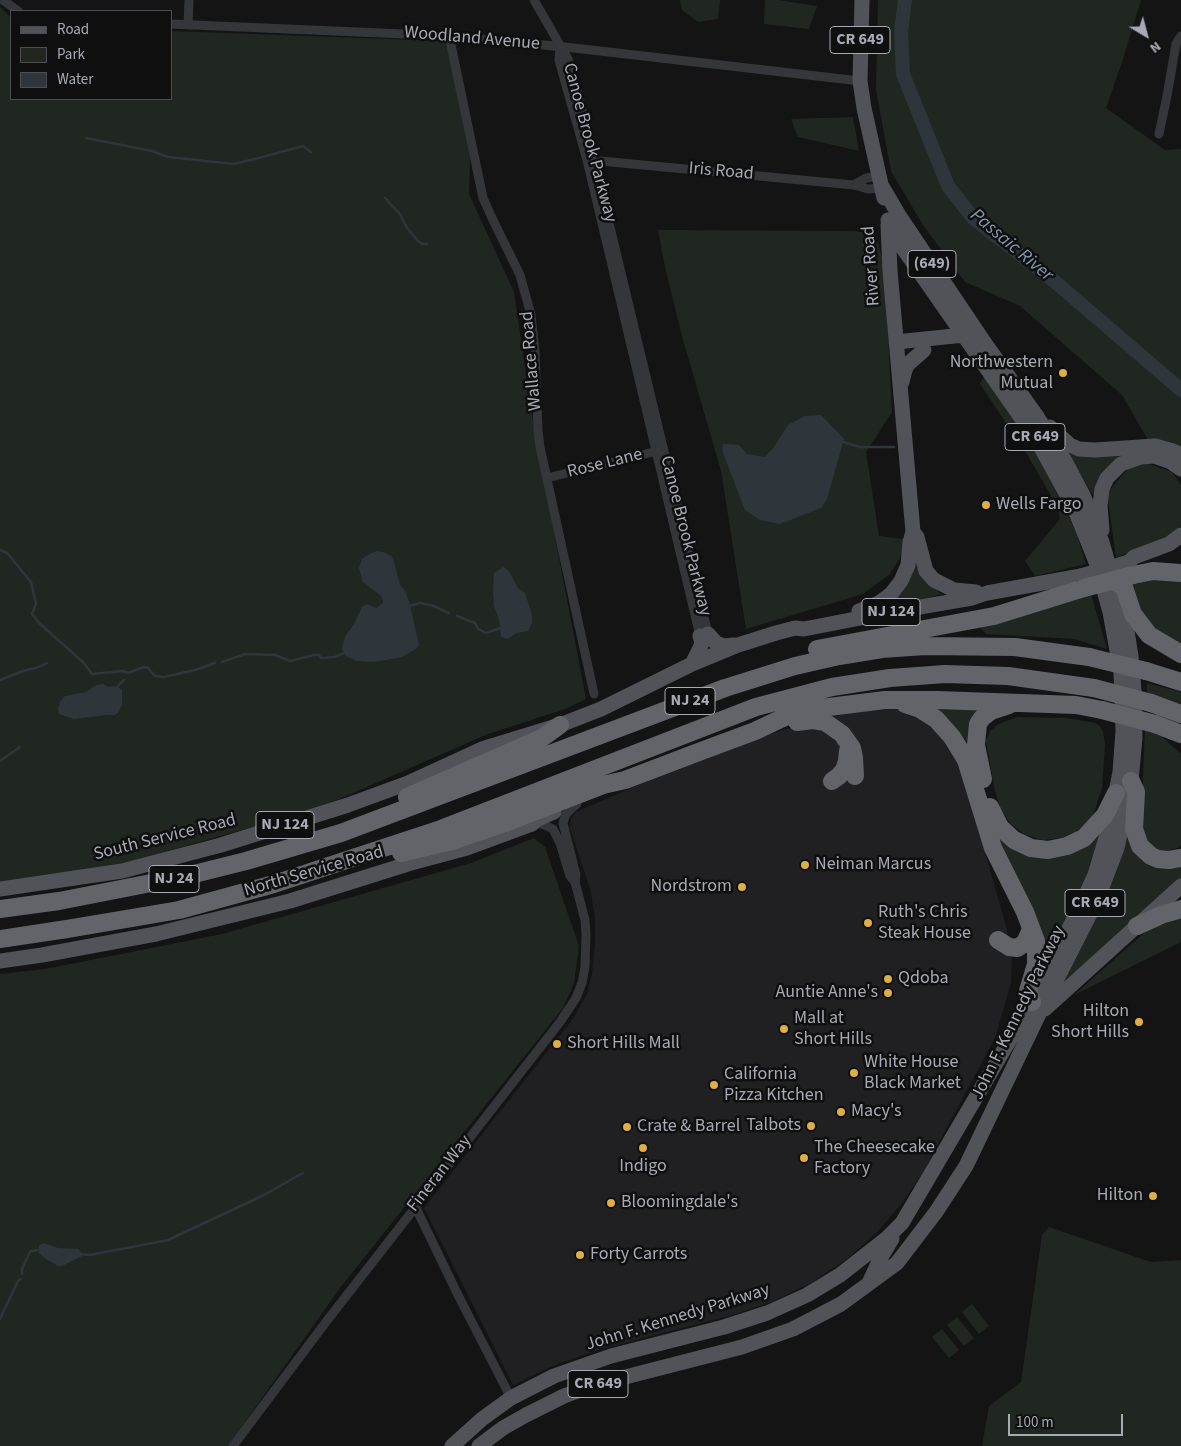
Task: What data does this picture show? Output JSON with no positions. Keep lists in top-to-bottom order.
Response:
{
  "streets": {
    "highway": ["NJ 24"],
    "main road": [
      "CR 649",
      "(649)",
      "River Road",
      "NJ 124",
      "South Service Road",
      "North Service Road",
      "John F. Kennedy Parkway"
    ],
    "street": [
      "Woodland Avenue",
      "Canoe Brook Parkway",
      "Iris Road",
      "Wallace Road",
      "Rose Lane",
      "Fineran Way"
    ]
  },
  "crossings": [
    ["Woodland Avenue", "Canoe Brook Parkway"],
    ["Woodland Avenue", "River Road"],
    ["Woodland Avenue", "Wallace Road"],
    ["Canoe Brook Parkway", "Iris Road"],
    ["Canoe Brook Parkway", "Rose Lane"],
    ["Iris Road", "River Road"],
    ["Iris Road", "John F. Kennedy Parkway"],
    ["River Road", "NJ 124"],
    ["River Road", "John F. Kennedy Parkway"],
    ["Wallace Road", "Rose Lane"],
    ["NJ 124", "South Service Road"],
    ["North Service Road", "Fineran Way"]
  ],
  "water": ["Passaic River"],
  "places": [
    "Northwestern Mutual",
    "Wells Fargo",
    "Neiman Marcus",
    "Nordstrom",
    "Ruth's Chris Steak House",
    "Qdoba",
    "Auntie Anne's",
    "Hilton Short Hills",
    "Mall at Short Hills",
    "Short Hills Mall",
    "White House Black Market",
    "California Pizza Kitchen",
    "Macy's",
    "Talbots",
    "Crate & Barrel",
    "Indigo",
    "The Cheesecake Factory",
    "Hilton",
    "Bloomingdale's",
    "Forty Carrots"
  ],
  "legend": ["Road", "Park", "Water"],
  "scale_bar": "100 m",
  "north": "bottom right"
}
